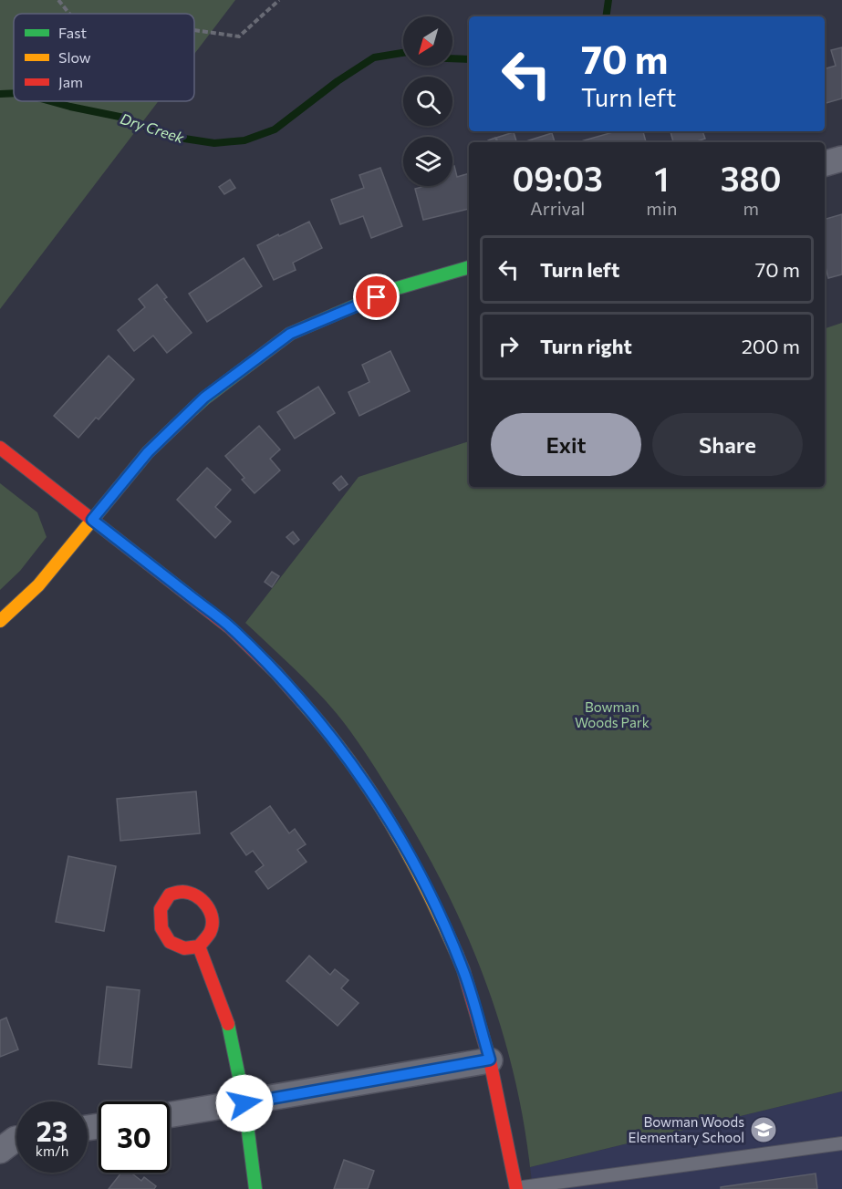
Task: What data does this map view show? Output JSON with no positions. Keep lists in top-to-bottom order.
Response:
{
  "water": ["Dry Creek"],
  "parks": ["Bowman Woods Park"],
  "places": {
    "school or university": ["Bowman Woods Elementary School"]
  },
  "legend": ["Fast", "Slow", "Jam"],
  "north": "bottom left",
  "page": {
    "turn": ["70 m", "Turn left"],
    "eta": [
      "09:03",
      "Arrival",
      "1",
      "min",
      "380",
      "m"
    ],
    "list": [
      {
        "name": "Turn left",
        "value": "70 m"
      },
      {
        "name": "Turn right",
        "value": "200 m"
      }
    ],
    "buttons": ["Exit", "Share"],
    "speed": "23 km/h",
    "limit": "30"
  }
}
